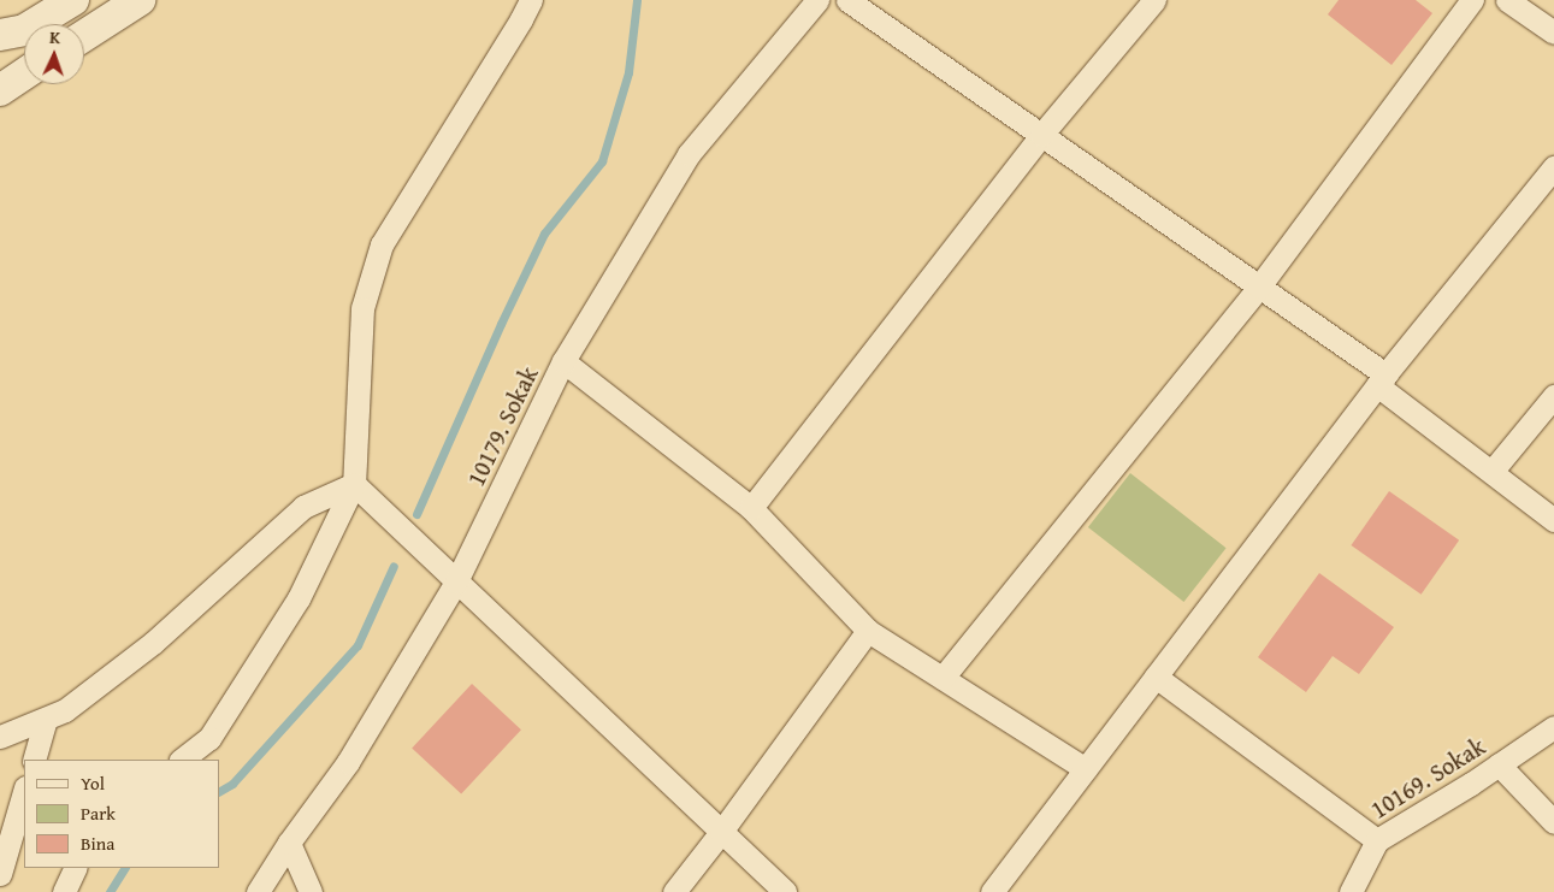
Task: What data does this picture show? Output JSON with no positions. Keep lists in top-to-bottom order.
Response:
{
  "streets": {
    "street": ["10179. Sokak", "10169. Sokak"]
  },
  "legend": ["Yol", "Park", "Bina"],
  "north": "top"
}
